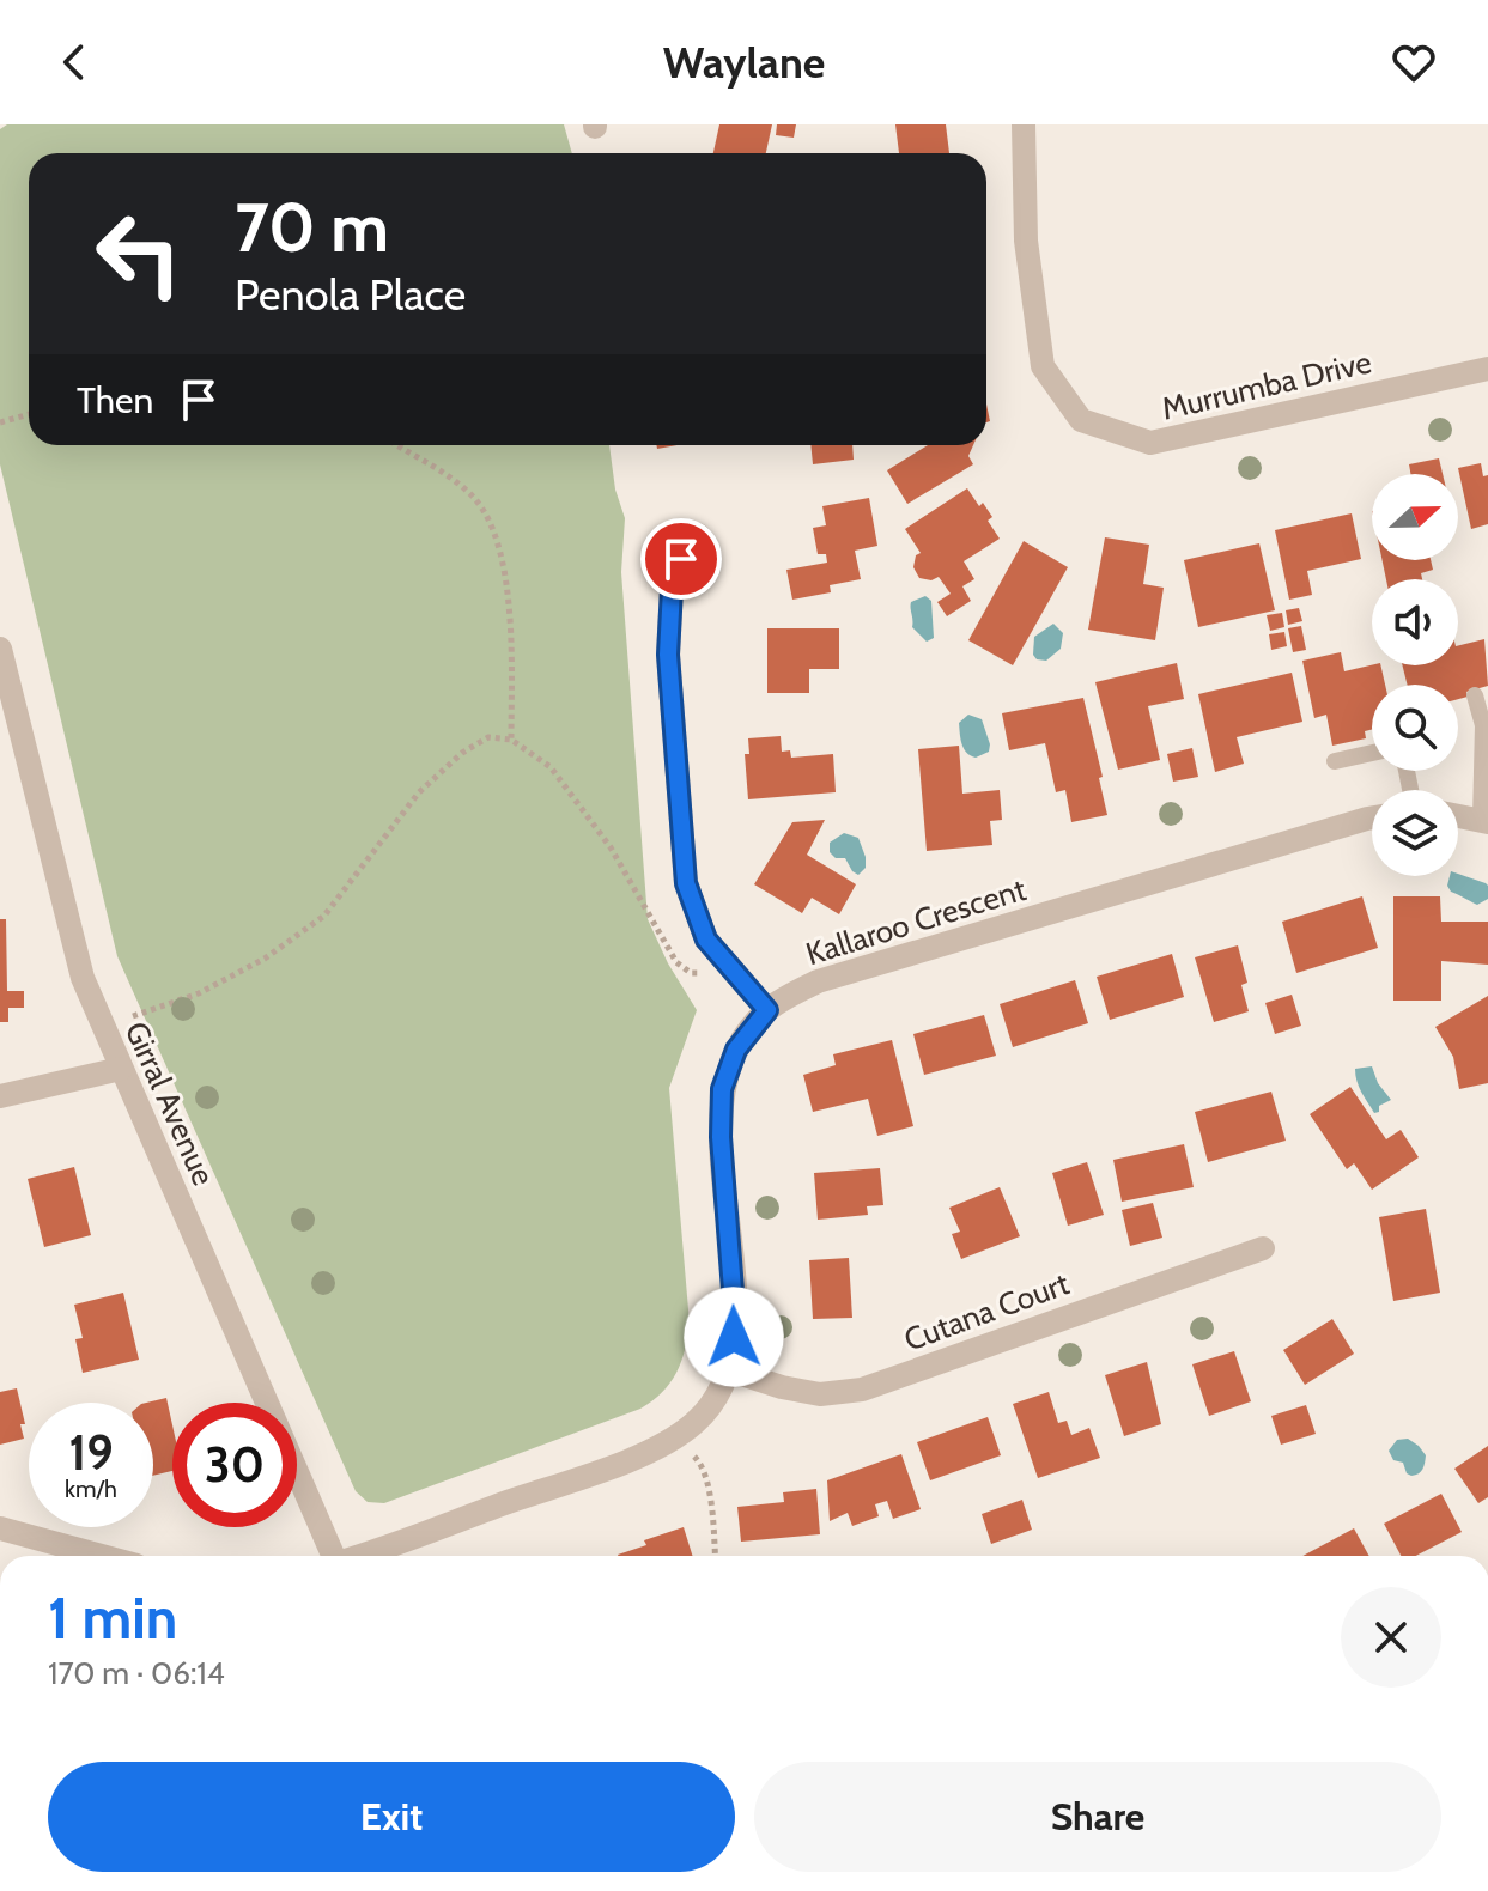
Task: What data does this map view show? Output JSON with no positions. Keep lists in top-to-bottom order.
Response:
{
  "streets": {
    "street": [
      "Murrumba Drive",
      "Kallaroo Crescent",
      "Girral Avenue",
      "Cutana Court"
    ]
  },
  "crossings": [
    ["Kallaroo Crescent", "Cutana Court"]
  ],
  "north": "right",
  "page": {
    "header": "Waylane",
    "turn": ["70 m", "Penola Place"],
    "then": "Then",
    "speed": "19 km/h",
    "limit": "30",
    "heading": ["1 min", "170 m · 06:14"],
    "buttons": ["Exit", "Share"]
  }
}
